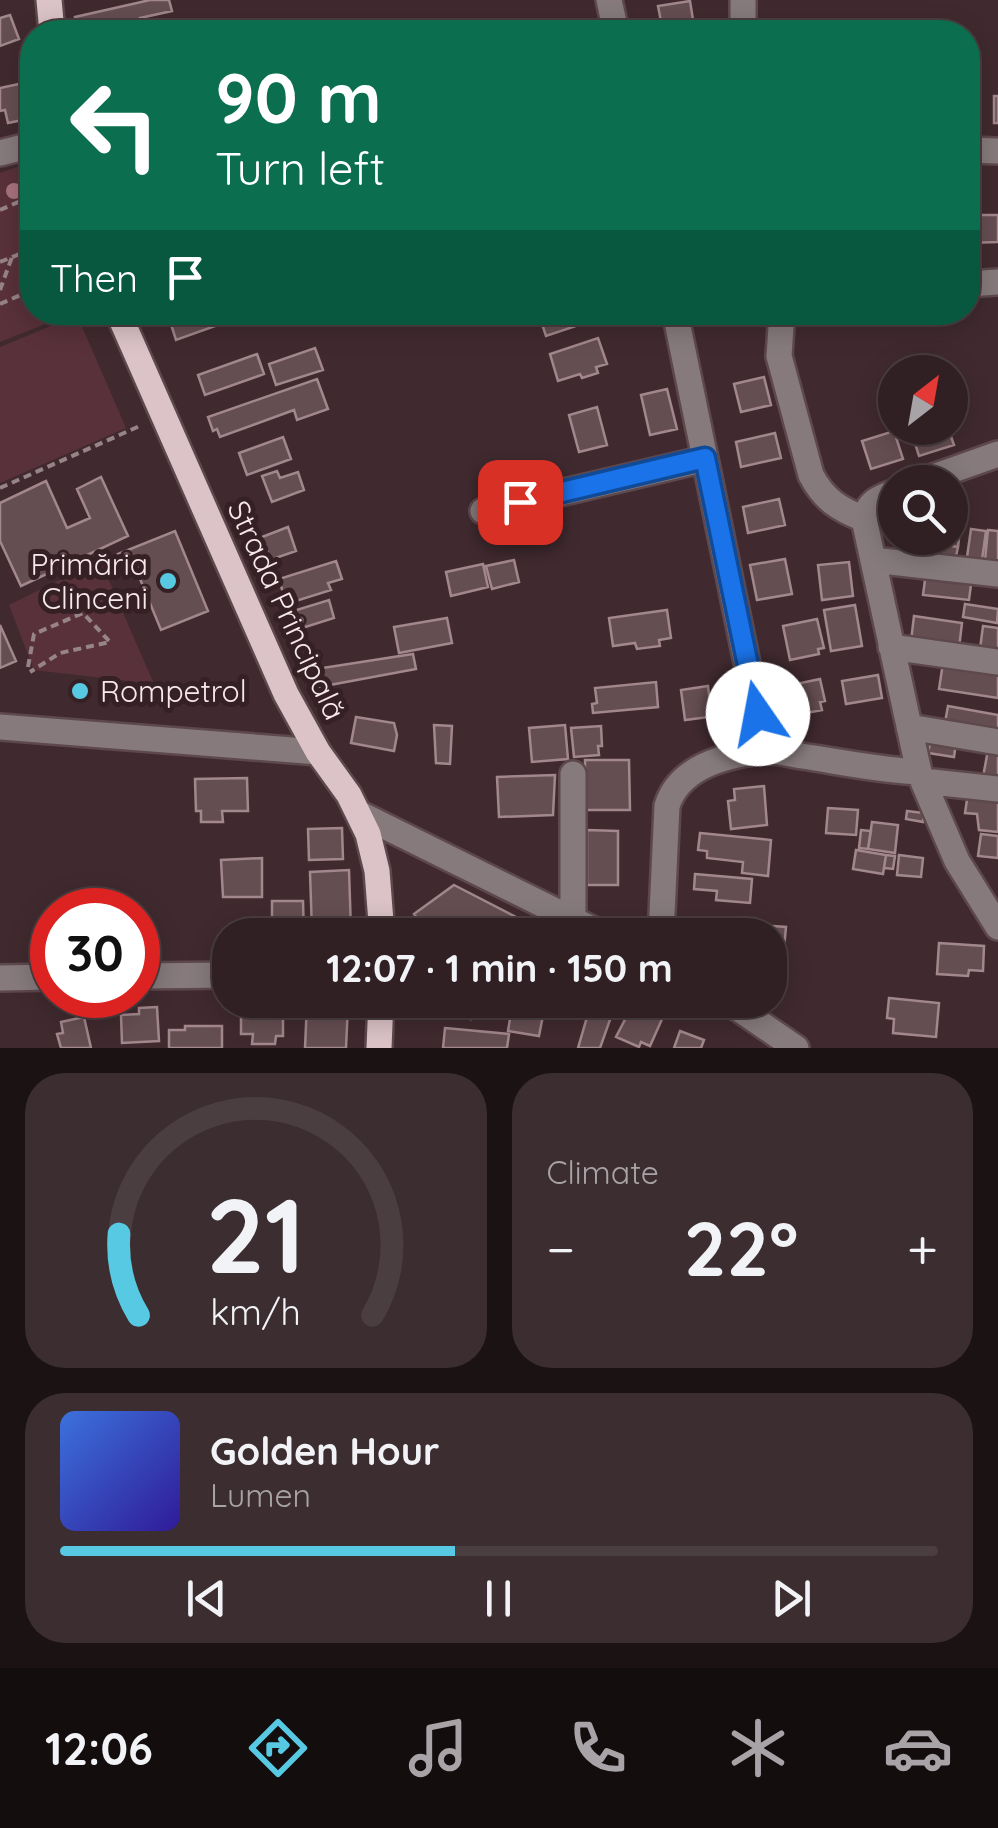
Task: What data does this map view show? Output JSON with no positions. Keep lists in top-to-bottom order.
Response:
{
  "streets": {
    "main road": ["Strada Principală"]
  },
  "places": ["Primăria Clinceni", "Rompetrol"],
  "north": "top right",
  "page": {
    "turn": ["90 m", "Turn left"],
    "then": "Then",
    "limit": "30",
    "trip": "12:07 · 1 min · 150 m",
    "tile": "Climate",
    "heat": ["−", "22°", "+"],
    "song": ["Golden Hour", "Lumen"],
    "tabs": "12:06",
    "gauge": ["21", "km/h"]
  }
}
